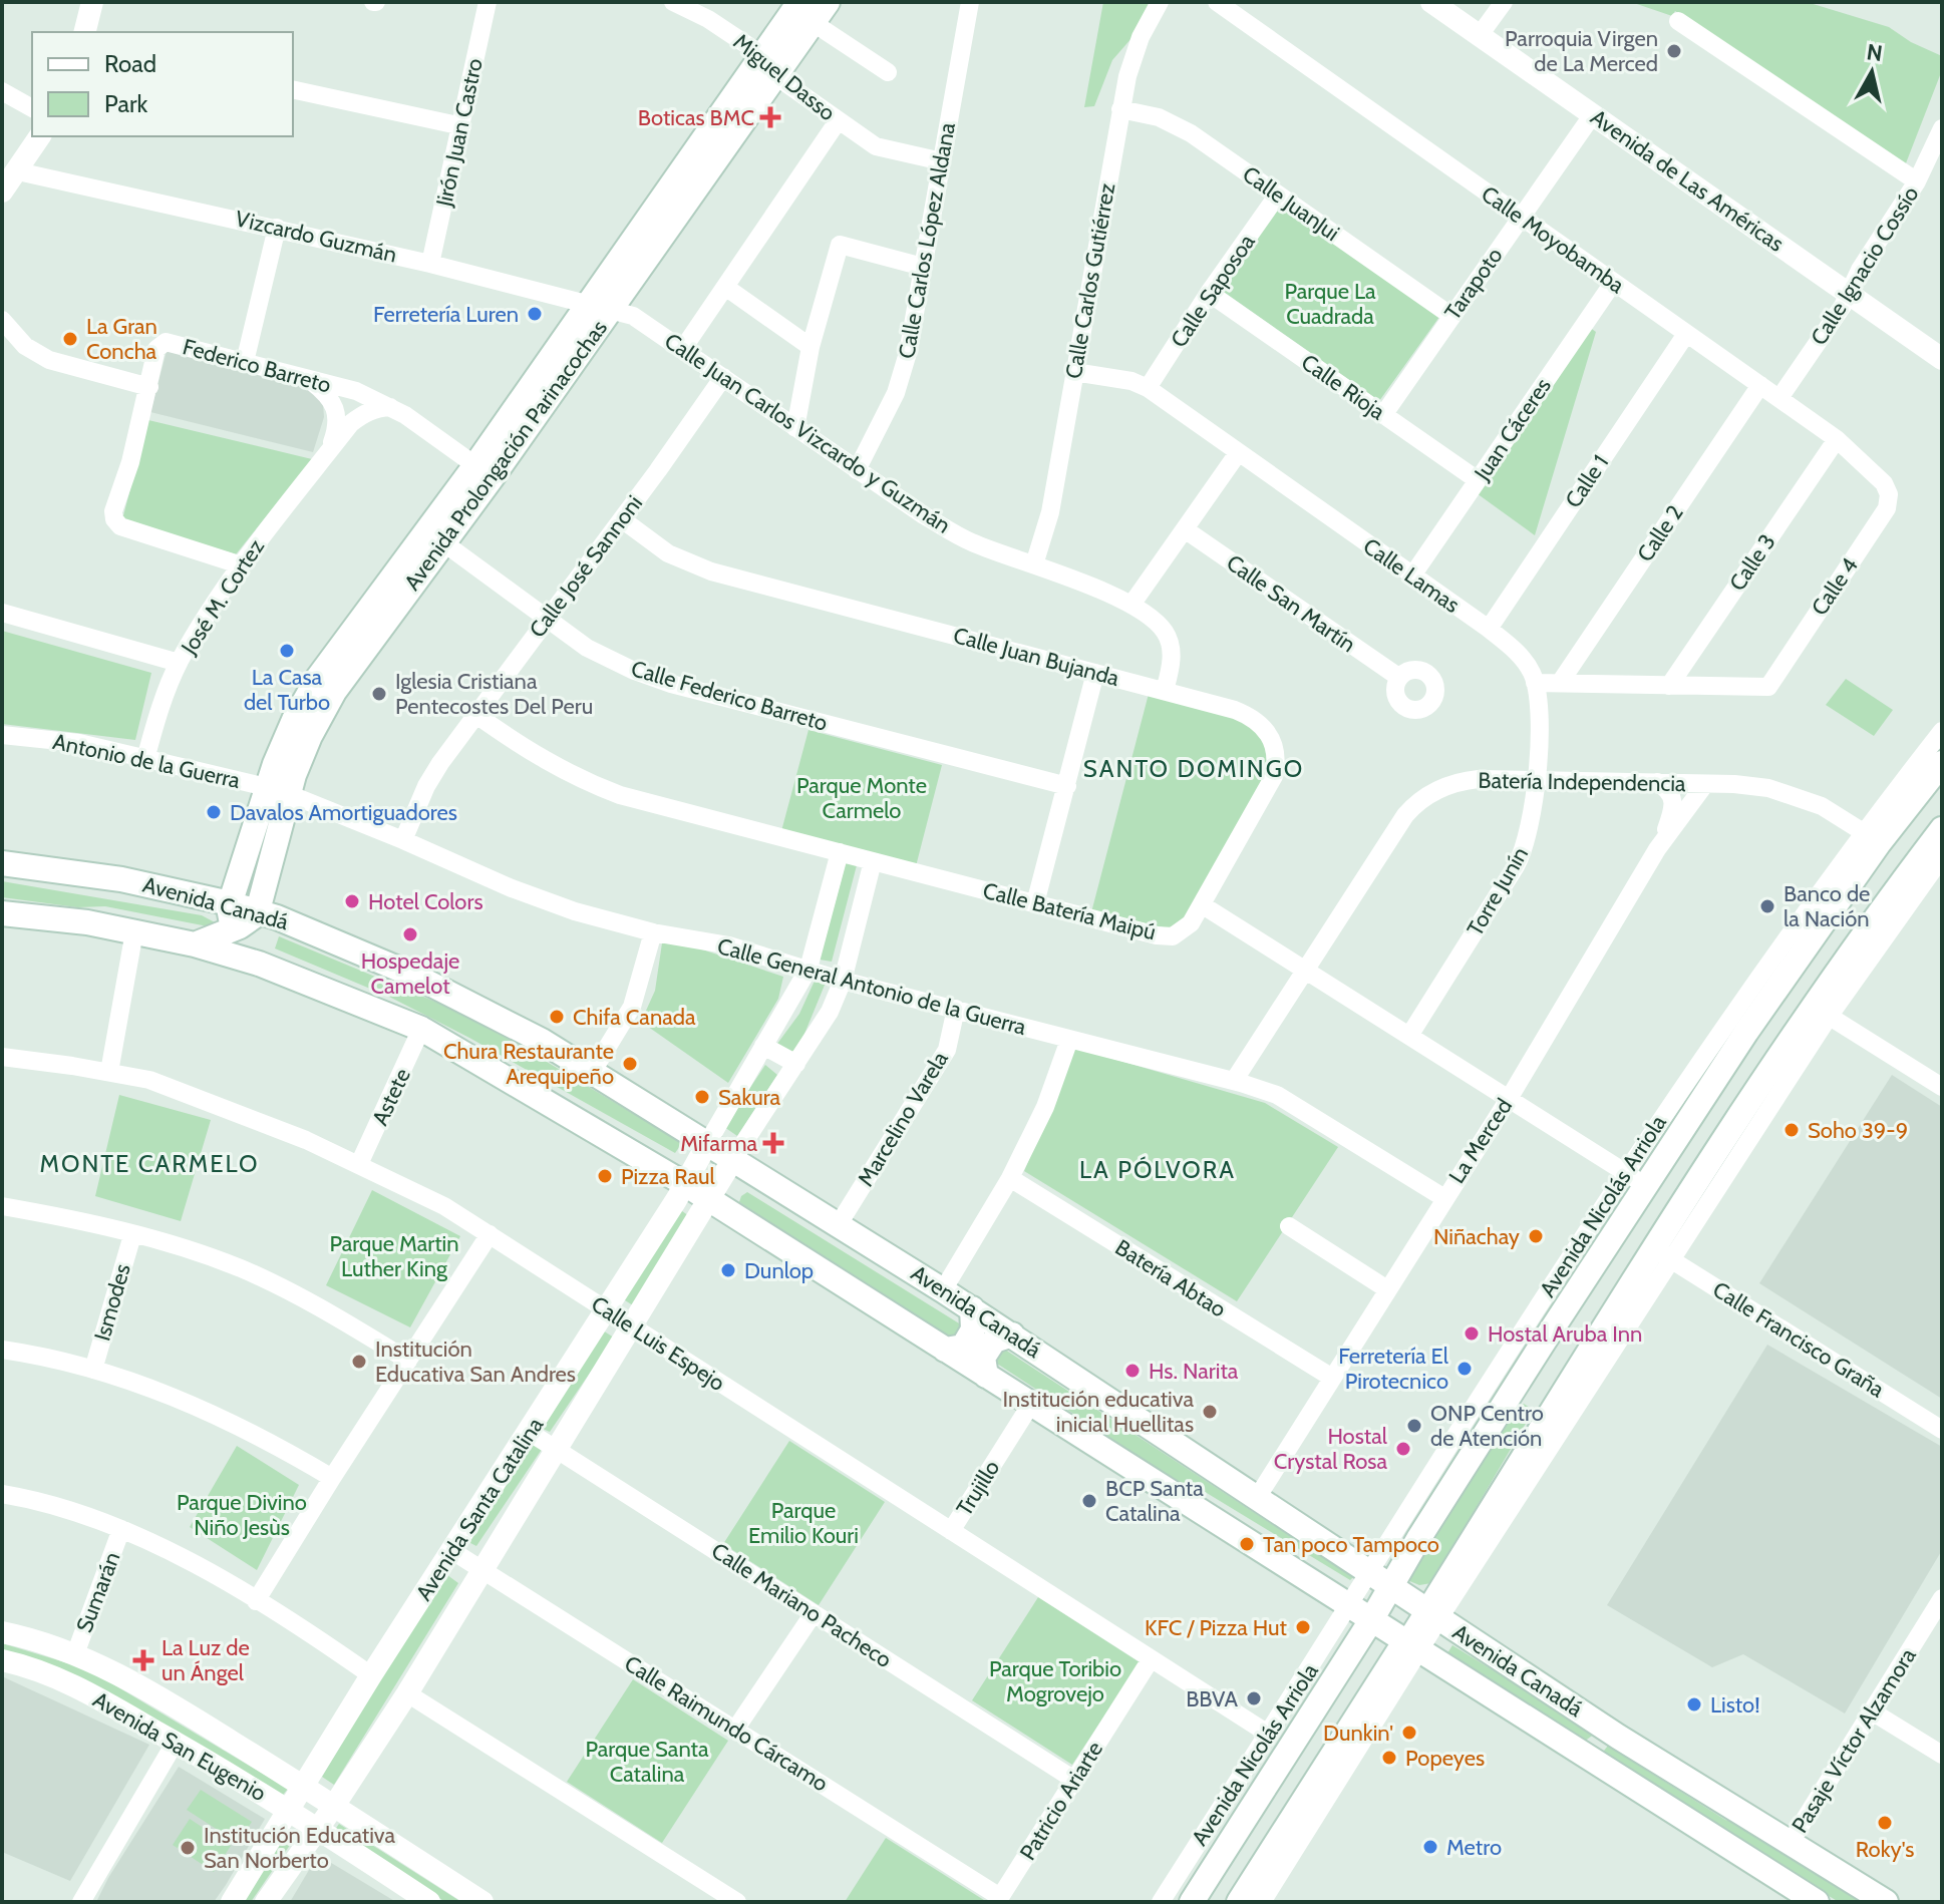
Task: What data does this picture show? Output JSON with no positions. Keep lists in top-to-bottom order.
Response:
{
  "streets": {
    "main road": ["Avenida Prolongación Parinacochas", "Avenida Canadá", "Avenida Nicolás Arriola"],
    "street": [
      "Miguel Dasso",
      "Jirón Juan Castro",
      "Avenida de Las Américas",
      "Calle JuanJui",
      "Vizcardo Guzmán",
      "Calle Moyobamba",
      "Calle Carlos López Aldana",
      "Calle Ignacio Cossío",
      "Calle Carlos Gutiérrez",
      "Tarapoto",
      "Calle Saposoa",
      "Federico Barreto",
      "Calle Rioja",
      "Juan Cáceres",
      "Calle Juan Carlos Vizcardo y Guzmán",
      "Calle 1",
      "Calle 2",
      "Calle 3",
      "Calle José Sannoni",
      "Calle Lamas",
      "Calle 4",
      "José M. Cortez",
      "Calle San Martín",
      "Calle Juan Bujanda",
      "Calle Federico Barreto",
      "Antonio de la Guerra",
      "Batería Independencia",
      "Torre Junín",
      "Calle Batería Maipú",
      "Calle General Antonio de la Guerra",
      "Astete",
      "Marcelino Varela",
      "La Merced",
      "Batería Abtao",
      "Ismodes",
      "Calle Francisco Graña",
      "Calle Luis Espejo",
      "Trujillo",
      "Avenida Santa Catalina",
      "Sumarán",
      "Calle Mariano Pacheco",
      "Calle Raimundo Cárcamo",
      "Pasaje Víctor Alzamora",
      "Avenida San Eugenio",
      "Patricio Ariarte"
    ]
  },
  "crossings": [
    ["Miguel Dasso", "Calle Carlos López Aldana"],
    ["Miguel Dasso", "Avenida Prolongación Parinacochas"],
    ["Jirón Juan Castro", "Vizcardo Guzmán"],
    ["Avenida de Las Américas", "Calle Ignacio Cossío"],
    ["Avenida de Las Américas", "Tarapoto"],
    ["Calle JuanJui", "Calle Carlos Gutiérrez"],
    ["Calle JuanJui", "Tarapoto"],
    ["Calle JuanJui", "Calle Saposoa"],
    ["Vizcardo Guzmán", "Calle Juan Carlos Vizcardo y Guzmán"],
    ["Vizcardo Guzmán", "Avenida Prolongación Parinacochas"],
    ["Calle Moyobamba", "Calle Ignacio Cossío"],
    ["Calle Moyobamba", "Tarapoto"],
    ["Calle Moyobamba", "Juan Cáceres"],
    ["Calle Moyobamba", "Calle 1"],
    ["Calle Moyobamba", "Calle 2"],
    ["Calle Moyobamba", "Calle 3"],
    ["Calle Moyobamba", "Calle 4"],
    ["Calle Carlos López Aldana", "Calle Juan Carlos Vizcardo y Guzmán"],
    ["Calle Carlos Gutiérrez", "Calle Juan Carlos Vizcardo y Guzmán"],
    ["Calle Carlos Gutiérrez", "Calle Lamas"],
    ["Tarapoto", "Calle Rioja"],
    ["Calle Saposoa", "Calle Rioja"],
    ["Calle Saposoa", "Calle Lamas"],
    ["Federico Barreto", "Avenida Prolongación Parinacochas"],
    ["Federico Barreto", "José M. Cortez"],
    ["Calle Rioja", "Juan Cáceres"],
    ["Juan Cáceres", "Calle Lamas"],
    ["Calle Juan Carlos Vizcardo y Guzmán", "Avenida Prolongación Parinacochas"],
    ["Calle Juan Carlos Vizcardo y Guzmán", "Calle José Sannoni"],
    ["Calle Juan Carlos Vizcardo y Guzmán", "Calle Juan Bujanda"],
    ["Avenida Prolongación Parinacochas", "Calle Federico Barreto"],
    ["Avenida Prolongación Parinacochas", "Antonio de la Guerra"],
    ["Avenida Prolongación Parinacochas", "Avenida Canadá"],
    ["Avenida Prolongación Parinacochas", "Calle General Antonio de la Guerra"],
    ["Calle 1", "Calle Lamas"],
    ["Calle 3", "Calle 4"],
    ["Calle José Sannoni", "Calle Juan Bujanda"],
    ["Calle José Sannoni", "Calle Federico Barreto"],
    ["Calle José Sannoni", "Calle Batería Maipú"],
    ["Calle José Sannoni", "Calle General Antonio de la Guerra"],
    ["Calle Lamas", "Torre Junín"],
    ["José M. Cortez", "Antonio de la Guerra"],
    ["Calle Juan Bujanda", "Calle Batería Maipú"],
    ["Antonio de la Guerra", "Calle General Antonio de la Guerra"],
    ["Batería Independencia", "Torre Junín"],
    ["Batería Independencia", "Calle General Antonio de la Guerra"],
    ["Batería Independencia", "La Merced"],
    ["Batería Independencia", "Avenida Nicolás Arriola"],
    ["Avenida Canadá", "Astete"],
    ["Avenida Canadá", "Marcelino Varela"],
    ["Avenida Canadá", "La Merced"],
    ["Avenida Canadá", "Avenida Nicolás Arriola"],
    ["Avenida Canadá", "Trujillo"],
    ["Avenida Canadá", "Avenida Santa Catalina"],
    ["Avenida Canadá", "Pasaje Víctor Alzamora"],
    ["Calle Batería Maipú", "Avenida Santa Catalina"],
    ["Calle General Antonio de la Guerra", "Marcelino Varela"],
    ["Calle General Antonio de la Guerra", "La Merced"],
    ["Calle General Antonio de la Guerra", "Avenida Santa Catalina"],
    ["Astete", "Calle Luis Espejo"],
    ["La Merced", "Batería Abtao"],
    ["Avenida Nicolás Arriola", "Calle Luis Espejo"],
    ["Calle Luis Espejo", "Trujillo"],
    ["Calle Luis Espejo", "Avenida Santa Catalina"],
    ["Calle Luis Espejo", "Patricio Ariarte"],
    ["Avenida Santa Catalina", "Calle Mariano Pacheco"],
    ["Avenida Santa Catalina", "Calle Raimundo Cárcamo"],
    ["Avenida Santa Catalina", "Avenida San Eugenio"],
    ["Sumarán", "Avenida San Eugenio"],
    ["Calle Mariano Pacheco", "Patricio Ariarte"],
    ["Calle Raimundo Cárcamo", "Patricio Ariarte"]
  ],
  "districts": ["SANTO DOMINGO", "MONTE CARMELO", "LA PÓLVORA"],
  "parks": [
    "Parque La Cuadrada",
    "Parque Monte Carmelo",
    "Parque Martin Luther King",
    "Parque Divino Niño Jesùs",
    "Parque Emilio Kouri",
    "Parque Toribio Mogrovejo",
    "Parque Santa Catalina"
  ],
  "places": {
    "other": [
      "Parroquia Virgen de La Merced",
      "Ferretería Luren",
      "La Gran Concha",
      "La Casa del Turbo",
      "Iglesia Cristiana Pentecostes Del Peru",
      "Davalos Amortiguadores",
      "Hotel Colors",
      "Banco de la Nación",
      "Hospedaje Camelot",
      "Chifa Canada",
      "Chura Restaurante Arequipeño",
      "Sakura",
      "Soho 39-9",
      "Pizza Raul",
      "Niñachay",
      "Dunlop",
      "Hostal Aruba Inn",
      "Institución Educativa San Andres",
      "Ferretería El Pirotecnico",
      "Hs. Narita",
      "Institución educativa inicial Huellitas",
      "ONP Centro de Atención",
      "Hostal Crystal Rosa",
      "BCP Santa Catalina",
      "Tan poco Tampoco",
      "KFC / Pizza Hut",
      "BBVA",
      "Listo!",
      "Dunkin'",
      "Popeyes",
      "Roky's",
      "Metro",
      "Institución Educativa San Norberto"
    ],
    "health": ["Boticas BMC", "Mifarma", "La Luz de un Ángel"]
  },
  "legend": ["Road", "Park"],
  "north": "top"
}
